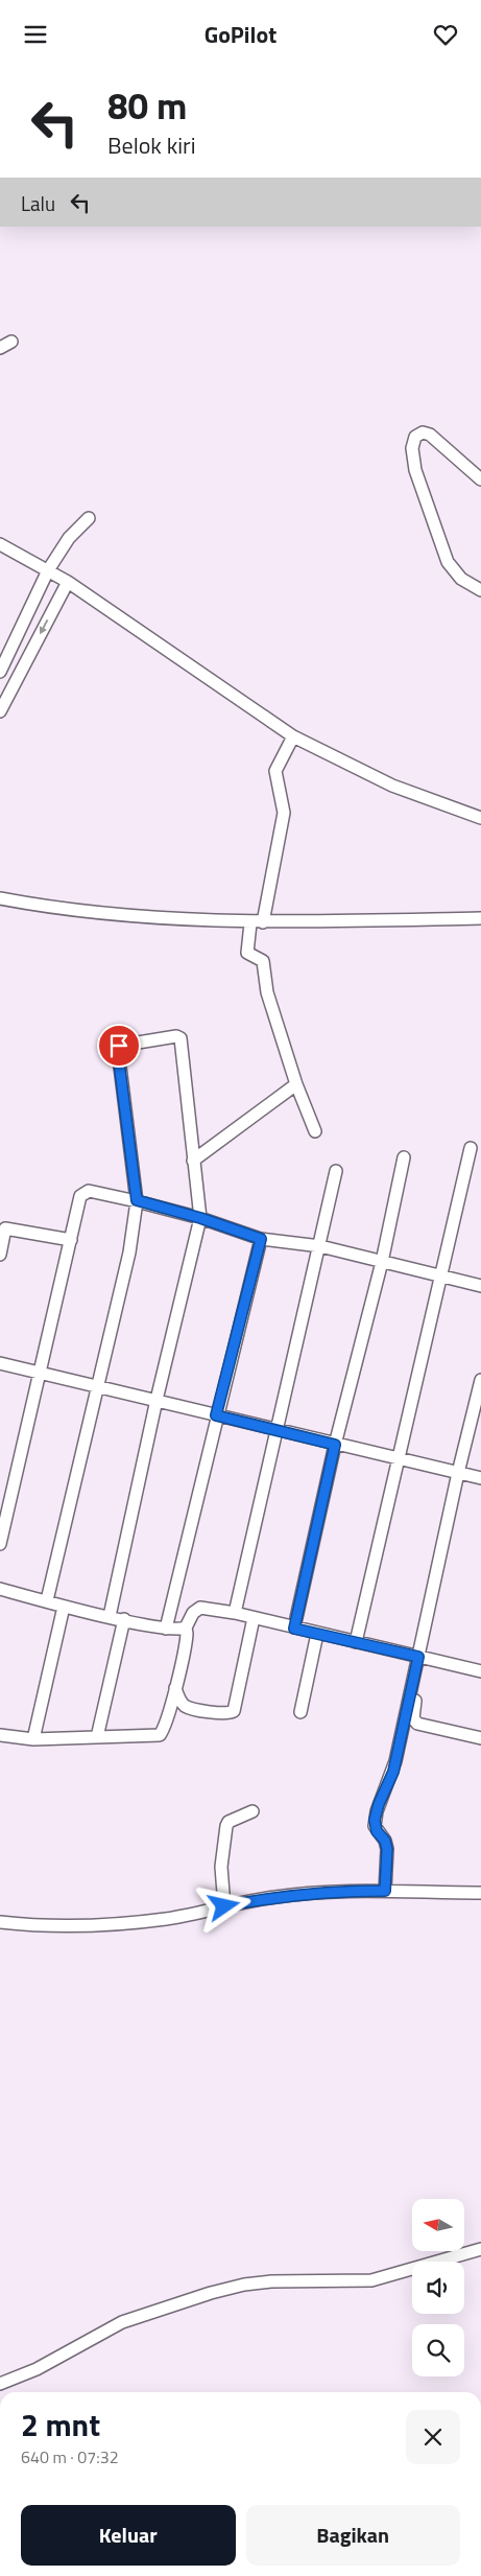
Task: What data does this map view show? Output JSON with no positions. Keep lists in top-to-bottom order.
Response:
{
  "north": "left",
  "page": {
    "header": "GoPilot",
    "turn": ["80 m", "Belok kiri"],
    "then": "Lalu",
    "heading": ["2 mnt", "640 m · 07:32"],
    "buttons": ["Keluar", "Bagikan"]
  }
}
